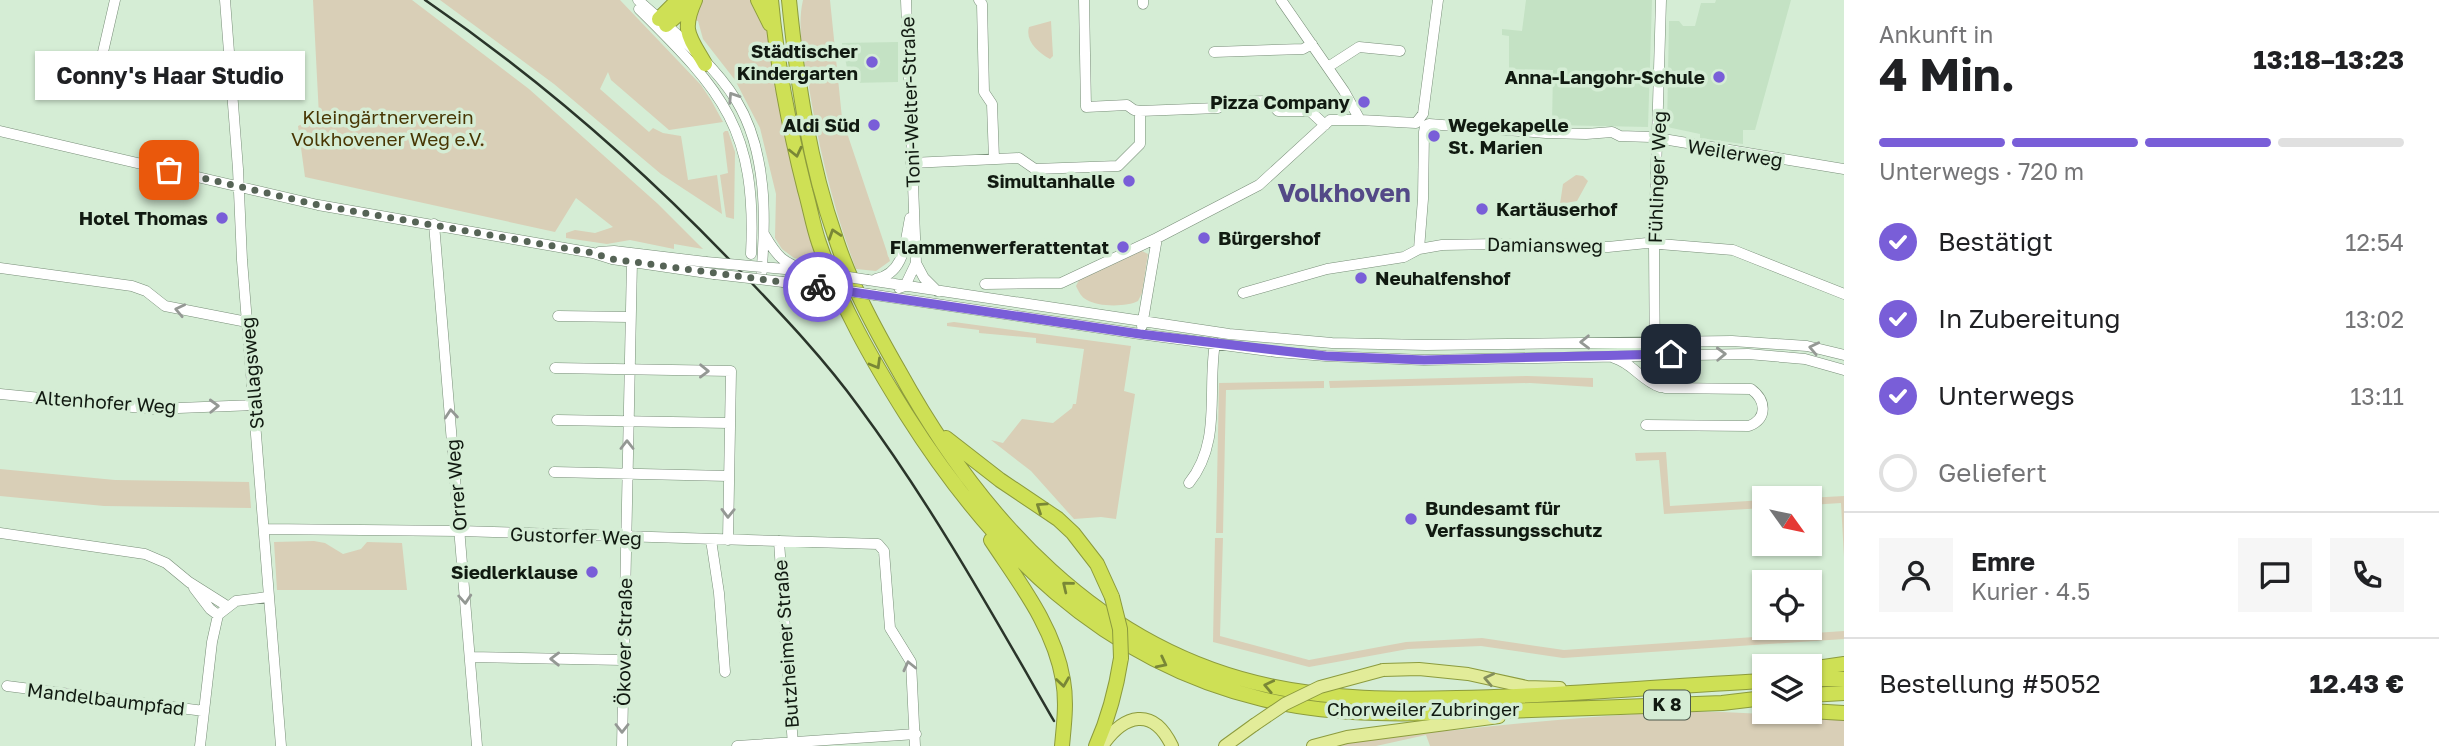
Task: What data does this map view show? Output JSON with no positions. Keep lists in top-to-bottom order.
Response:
{
  "streets": {
    "highway": ["K 8", "Chorweiler Zubringer"],
    "street": [
      "Toni-Welter-Straße",
      "Weilerweg",
      "Fühlinger Weg",
      "Damiansweg",
      "Stallagsweg",
      "Altenhofer Weg",
      "Orrer Weg",
      "Gustorfer Weg",
      "Ökover Straße",
      "Butzheimer Straße",
      "Mandelbaumpfad"
    ]
  },
  "crossings": [
    ["Weilerweg", "Fühlinger Weg"],
    ["Weilerweg", "Damiansweg"],
    ["Fühlinger Weg", "Damiansweg"],
    ["Stallagsweg", "Altenhofer Weg"],
    ["Stallagsweg", "Gustorfer Weg"],
    ["Orrer Weg", "Gustorfer Weg"],
    ["Gustorfer Weg", "Ökover Straße"],
    ["Gustorfer Weg", "Butzheimer Straße"],
    ["K 8", "Chorweiler Zubringer"]
  ],
  "one_way": ["Altenhofer Weg"],
  "districts": ["Volkhoven"],
  "parks": ["Kleingärtnerverein Volkhovener Weg e.V."],
  "places": [
    "Städtischer Kindergarten",
    "Anna-Langohr-Schule",
    "Pizza Company",
    "Aldi Süd",
    "Wegekapelle St. Marien",
    "Conny's Haar Studio",
    "Simultanhalle",
    "Kartäuserhof",
    "Hotel Thomas",
    "Bürgershof",
    "Flammenwerferattentat",
    "Neuhalfenshof",
    "Bundesamt für Verfassungsschutz",
    "Siedlerklause"
  ],
  "north": "bottom right",
  "page": {
    "heading": ["4 Min.", "Ankunft in", "13:18–13:23"],
    "panel": [
      "Emre",
      "Kurier · 4.5",
      "Bestellung #5052",
      "12.43 €"
    ],
    "bubble": "Conny's Haar Studio",
    "bar": "Unterwegs · 720 m",
    "list": [
      ["Bestätigt", "12:54"],
      ["In Zubereitung", "13:02"],
      ["Unterwegs", "13:11"],
      "Geliefert"
    ]
  }
}
